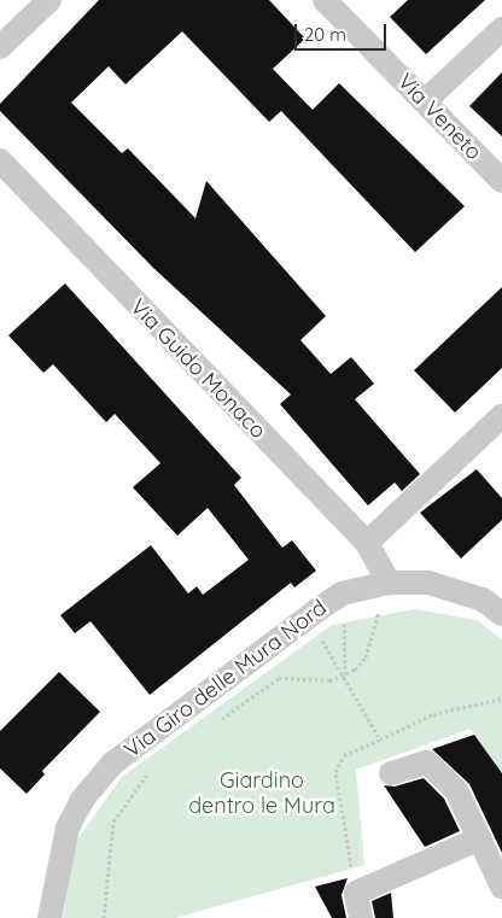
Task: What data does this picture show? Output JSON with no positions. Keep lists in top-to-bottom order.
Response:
{
  "streets": {
    "street": ["Via Veneto", "Via Guido Monaco", "Via Giro delle Mura Nord"]
  },
  "crossings": [
    ["Via Guido Monaco", "Via Giro delle Mura Nord"]
  ],
  "parks": ["Giardino dentro le Mura"],
  "scale_bar": "20 m"
}
